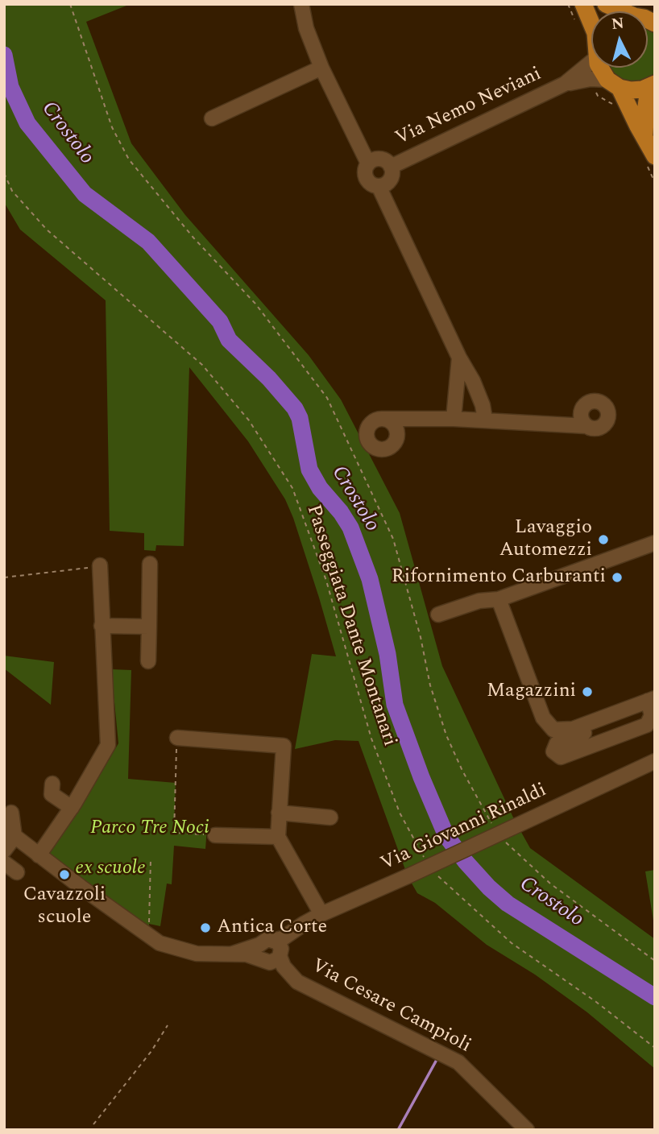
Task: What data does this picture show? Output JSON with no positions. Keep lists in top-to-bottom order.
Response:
{
  "streets": {
    "street": ["Via Nemo Neviani", "Via Giovanni Rinaldi", "Via Cesare Campioli"],
    "path": ["Passeggiata Dante Montanari"]
  },
  "crossings": [
    ["Passeggiata Dante Montanari", "Via Giovanni Rinaldi"],
    ["Via Giovanni Rinaldi", "Via Cesare Campioli"]
  ],
  "water": ["Crostolo"],
  "parks": ["Parco Tre Noci", "ex scuole"],
  "places": [
    "Lavaggio Automezzi",
    "Rifornimento Carburanti",
    "Magazzini",
    "Cavazzoli scuole",
    "Antica Corte"
  ],
  "north": "top"
}
